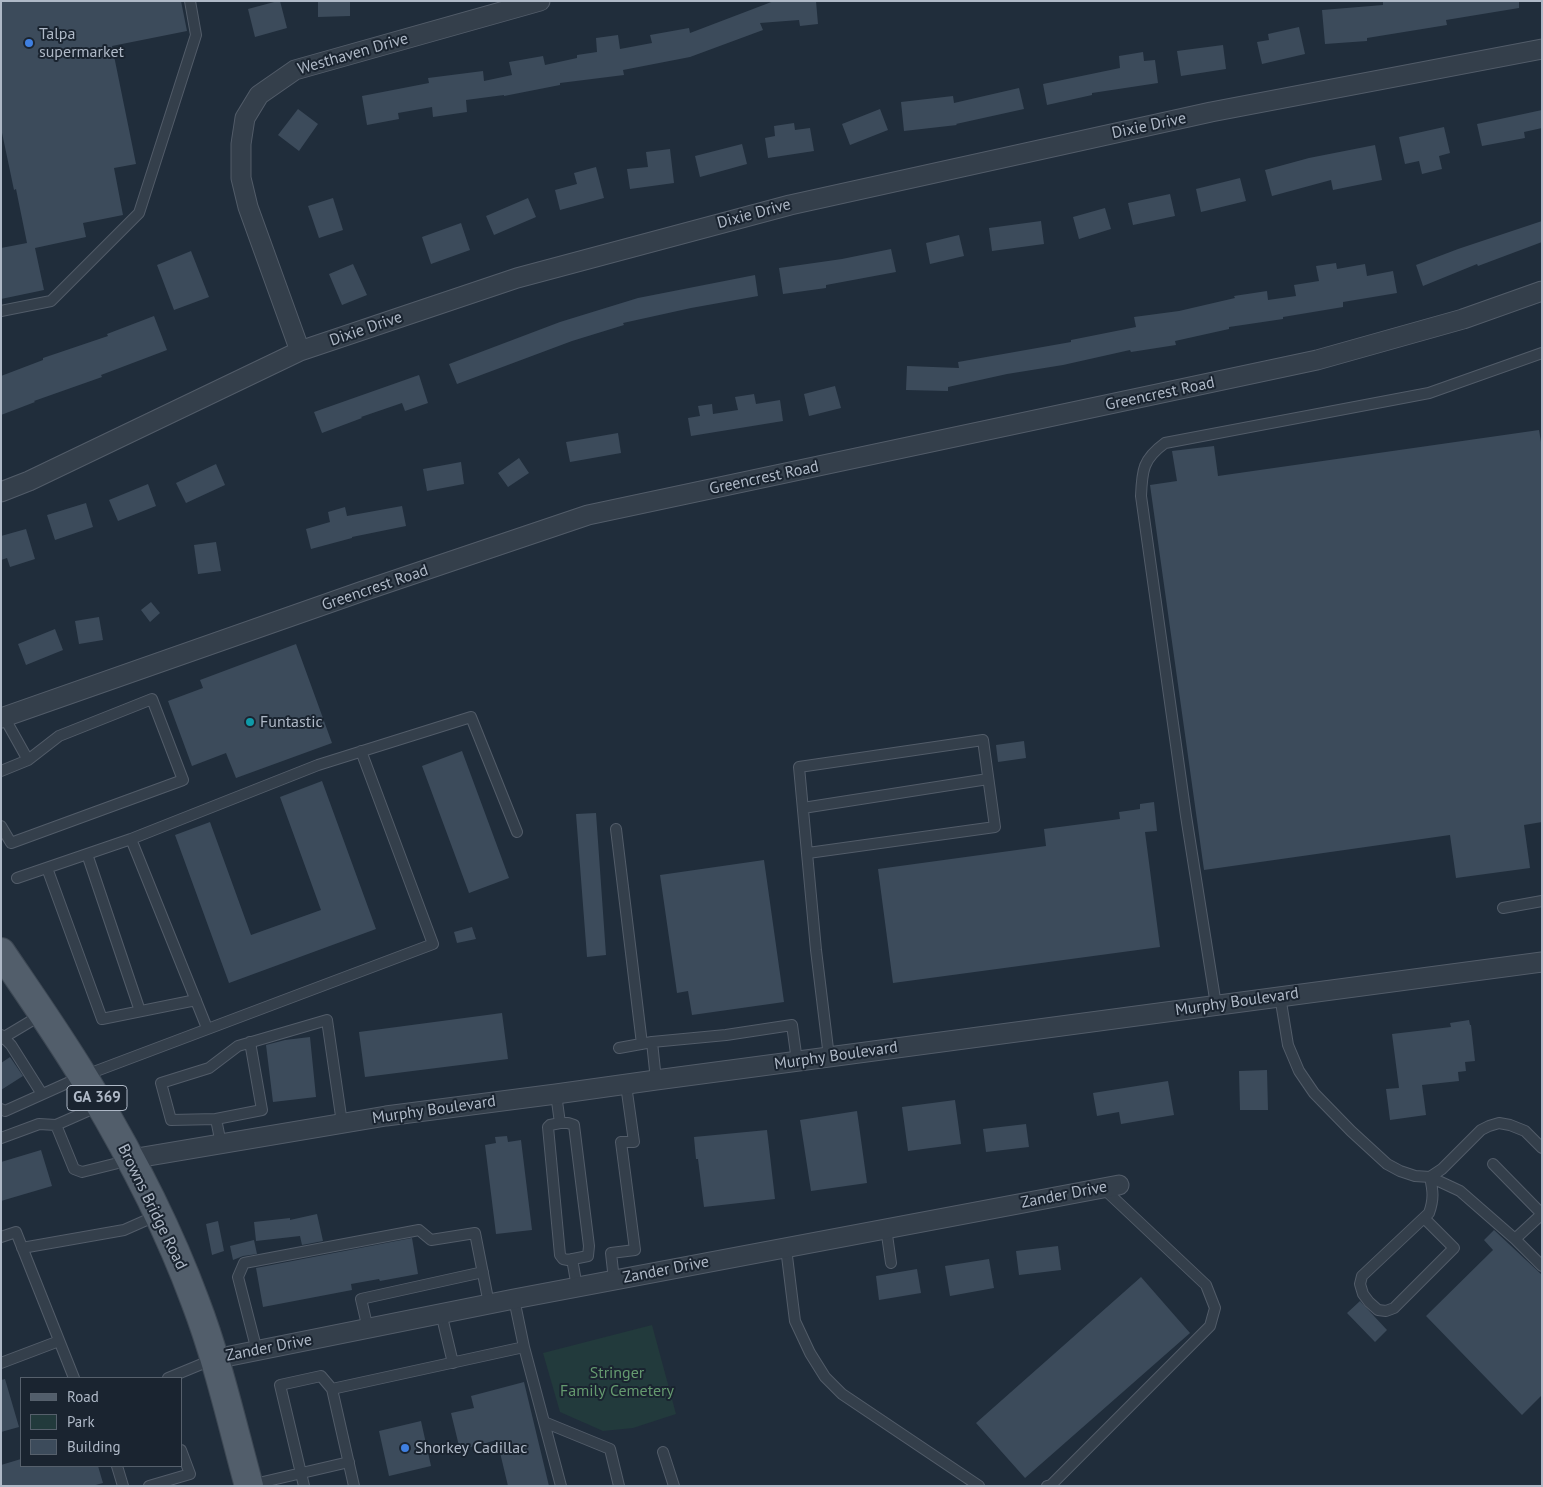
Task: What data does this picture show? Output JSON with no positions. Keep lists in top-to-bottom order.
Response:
{
  "streets": {
    "main road": ["GA 369", "Browns Bridge Road"],
    "street": [
      "Westhaven Drive",
      "Dixie Drive",
      "Greencrest Road",
      "Murphy Boulevard",
      "Zander Drive"
    ]
  },
  "crossings": [
    ["Westhaven Drive", "Dixie Drive"],
    ["Murphy Boulevard", "Browns Bridge Road"],
    ["Zander Drive", "Browns Bridge Road"]
  ],
  "parks": ["Stringer Family Cemetery"],
  "places": ["Talpa supermarket", "Funtastic", "Shorkey Cadillac"],
  "legend": ["Road", "Park", "Building"]
}
